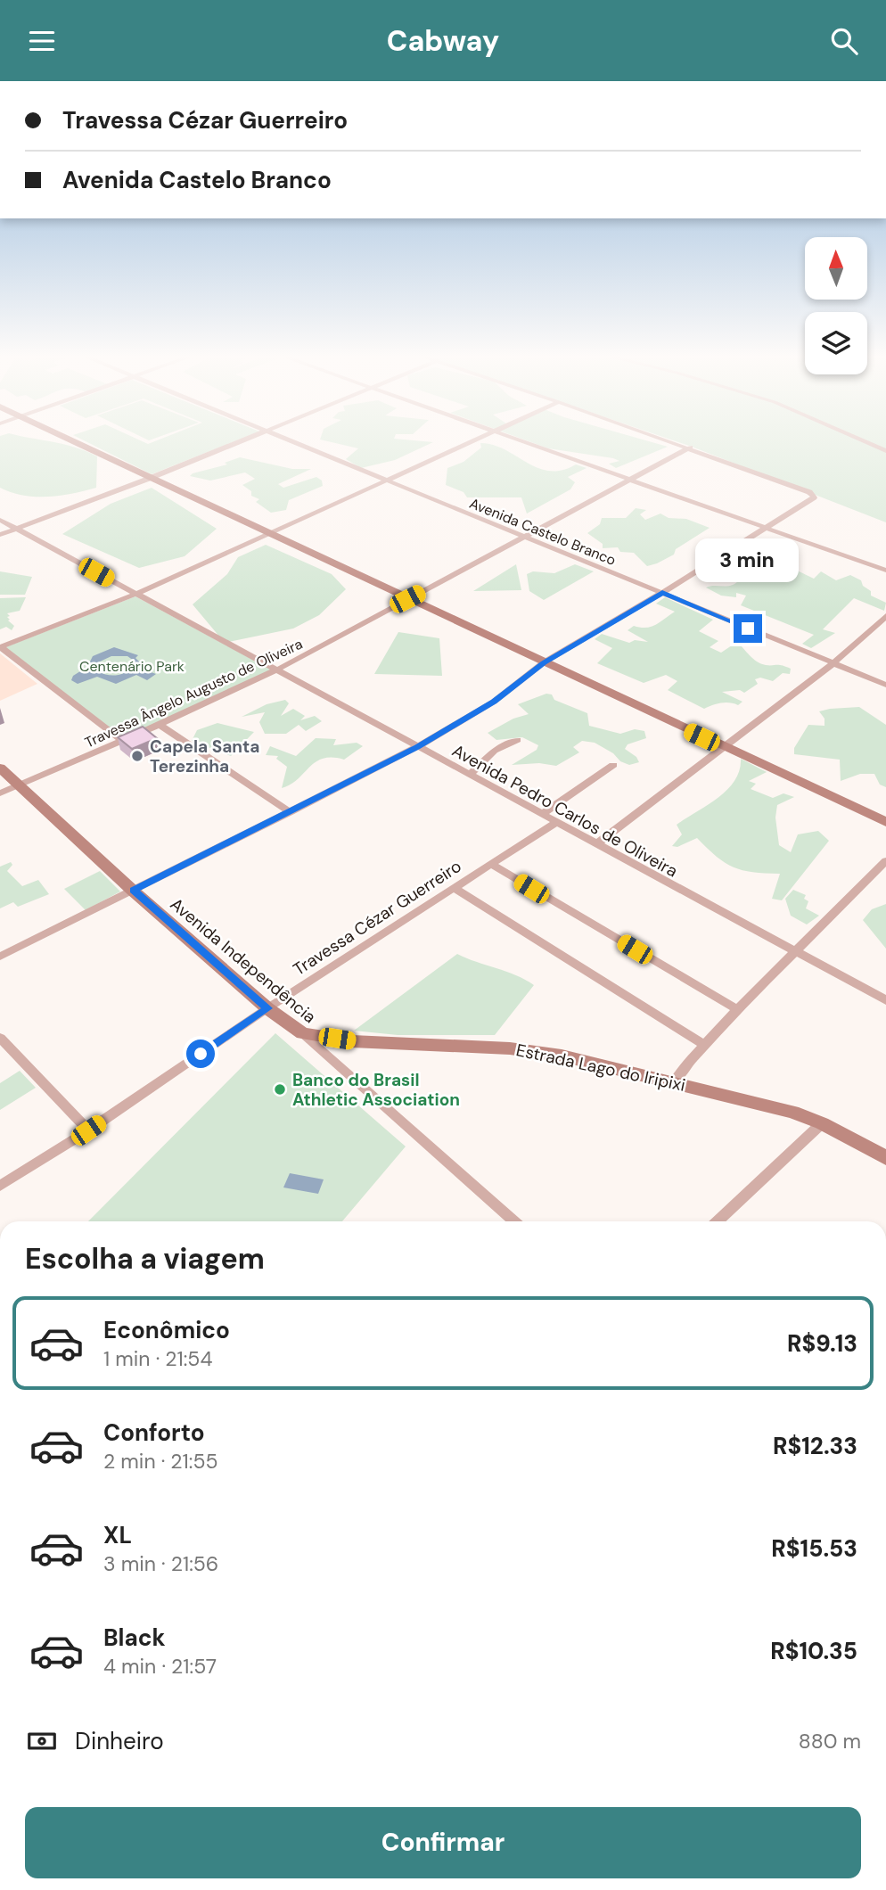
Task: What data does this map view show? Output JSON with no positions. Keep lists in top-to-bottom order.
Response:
{
  "streets": {
    "street": [
      "Avenida Castelo Branco",
      "Travessa Ângelo Augusto de Oliveira",
      "Avenida Pedro Carlos de Oliveira",
      "Travessa Cézar Guerreiro",
      "Avenida Independência",
      "Estrada Lago do Iripixi"
    ]
  },
  "crossings": [
    ["Avenida Castelo Branco", "Travessa Ângelo Augusto de Oliveira"],
    ["Travessa Ângelo Augusto de Oliveira", "Avenida Pedro Carlos de Oliveira"],
    ["Travessa Ângelo Augusto de Oliveira", "Avenida Independência"],
    ["Avenida Pedro Carlos de Oliveira", "Travessa Cézar Guerreiro"],
    ["Travessa Cézar Guerreiro", "Avenida Independência"],
    ["Avenida Independência", "Estrada Lago do Iripixi"]
  ],
  "parks": ["Centenário Park"],
  "places": ["Capela Santa Terezinha", "Banco do Brasil Athletic Association"],
  "north": "top",
  "page": {
    "header": "Cabway",
    "banner": ["Travessa Cézar Guerreiro", "Avenida Castelo Branco"],
    "bubble": "3 min",
    "heading": "Escolha a viagem",
    "list": [
      {
        "name": "Econômico",
        "note": "1 min · 21:54",
        "value": "R$9.13"
      },
      {
        "name": "Conforto",
        "note": "2 min · 21:55",
        "value": "R$12.33"
      },
      {
        "name": "XL",
        "note": "3 min · 21:56",
        "value": "R$15.53"
      },
      {
        "name": "Black",
        "note": "4 min · 21:57",
        "value": "R$10.35"
      }
    ],
    "pay": ["Dinheiro", "880 m"],
    "buttons": "Confirmar"
  }
}
